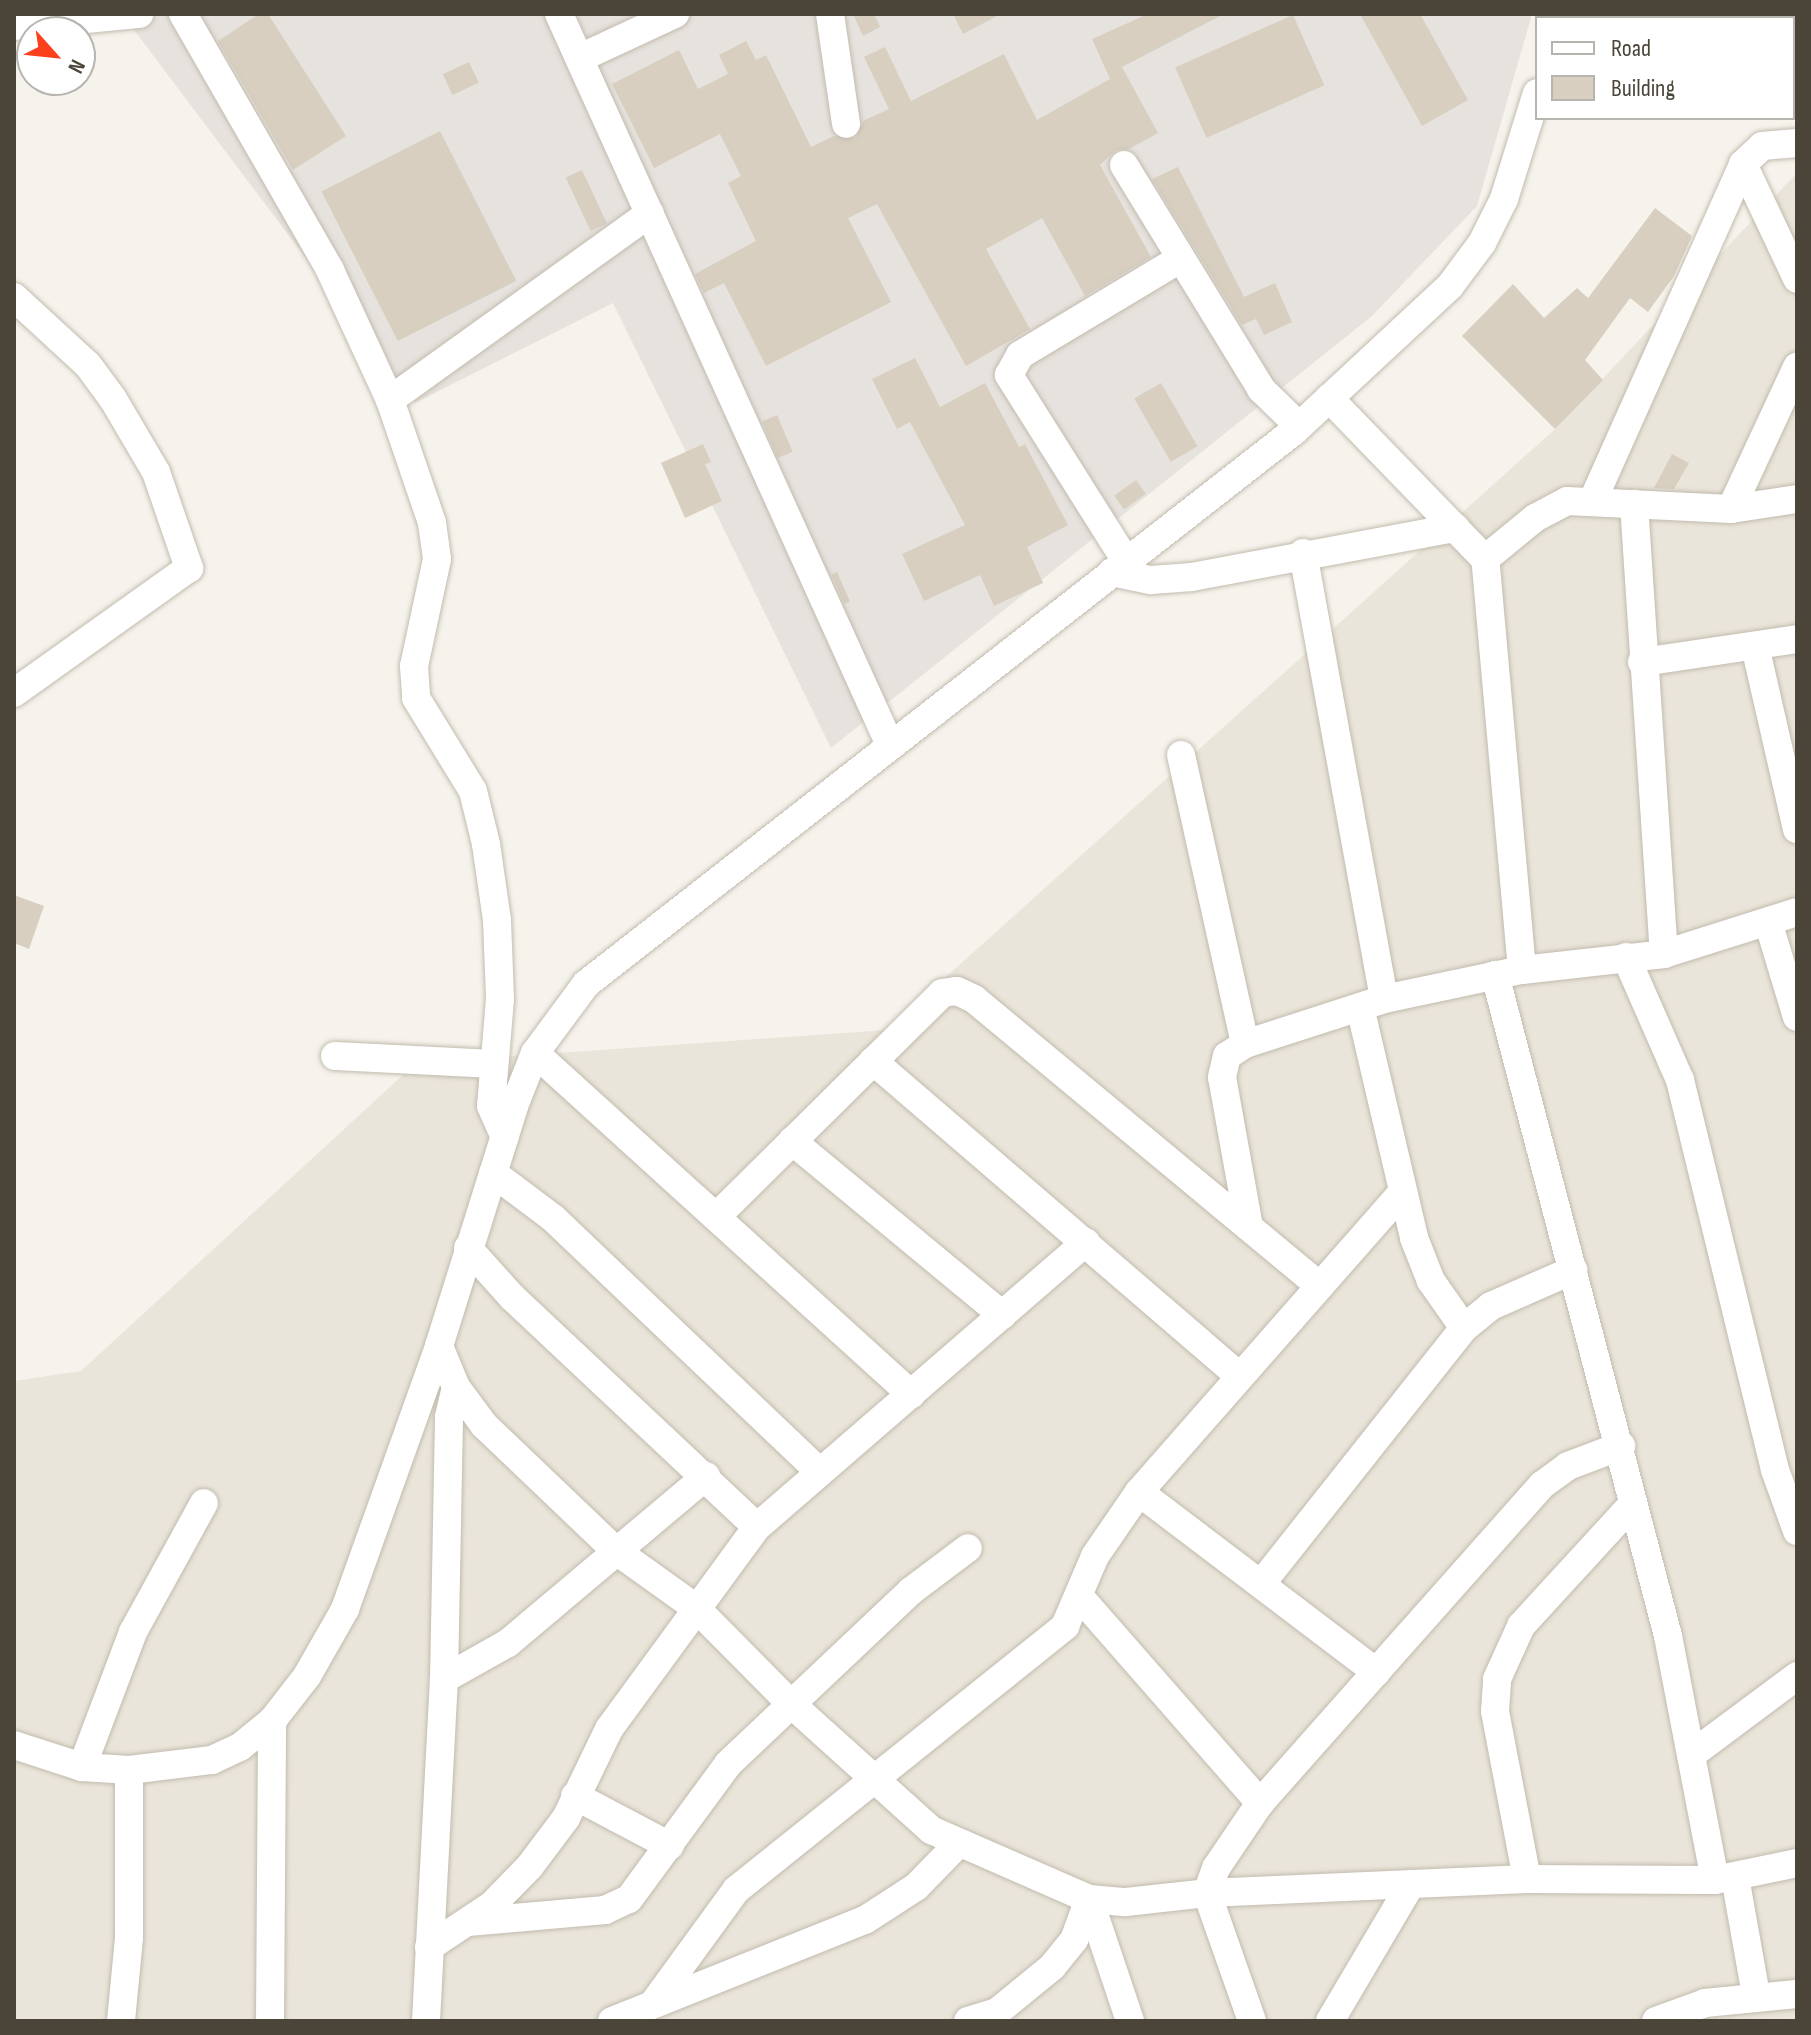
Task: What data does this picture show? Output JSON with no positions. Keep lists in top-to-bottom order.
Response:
{
  "legend": ["Road", "Building"],
  "north": "bottom right"
}
